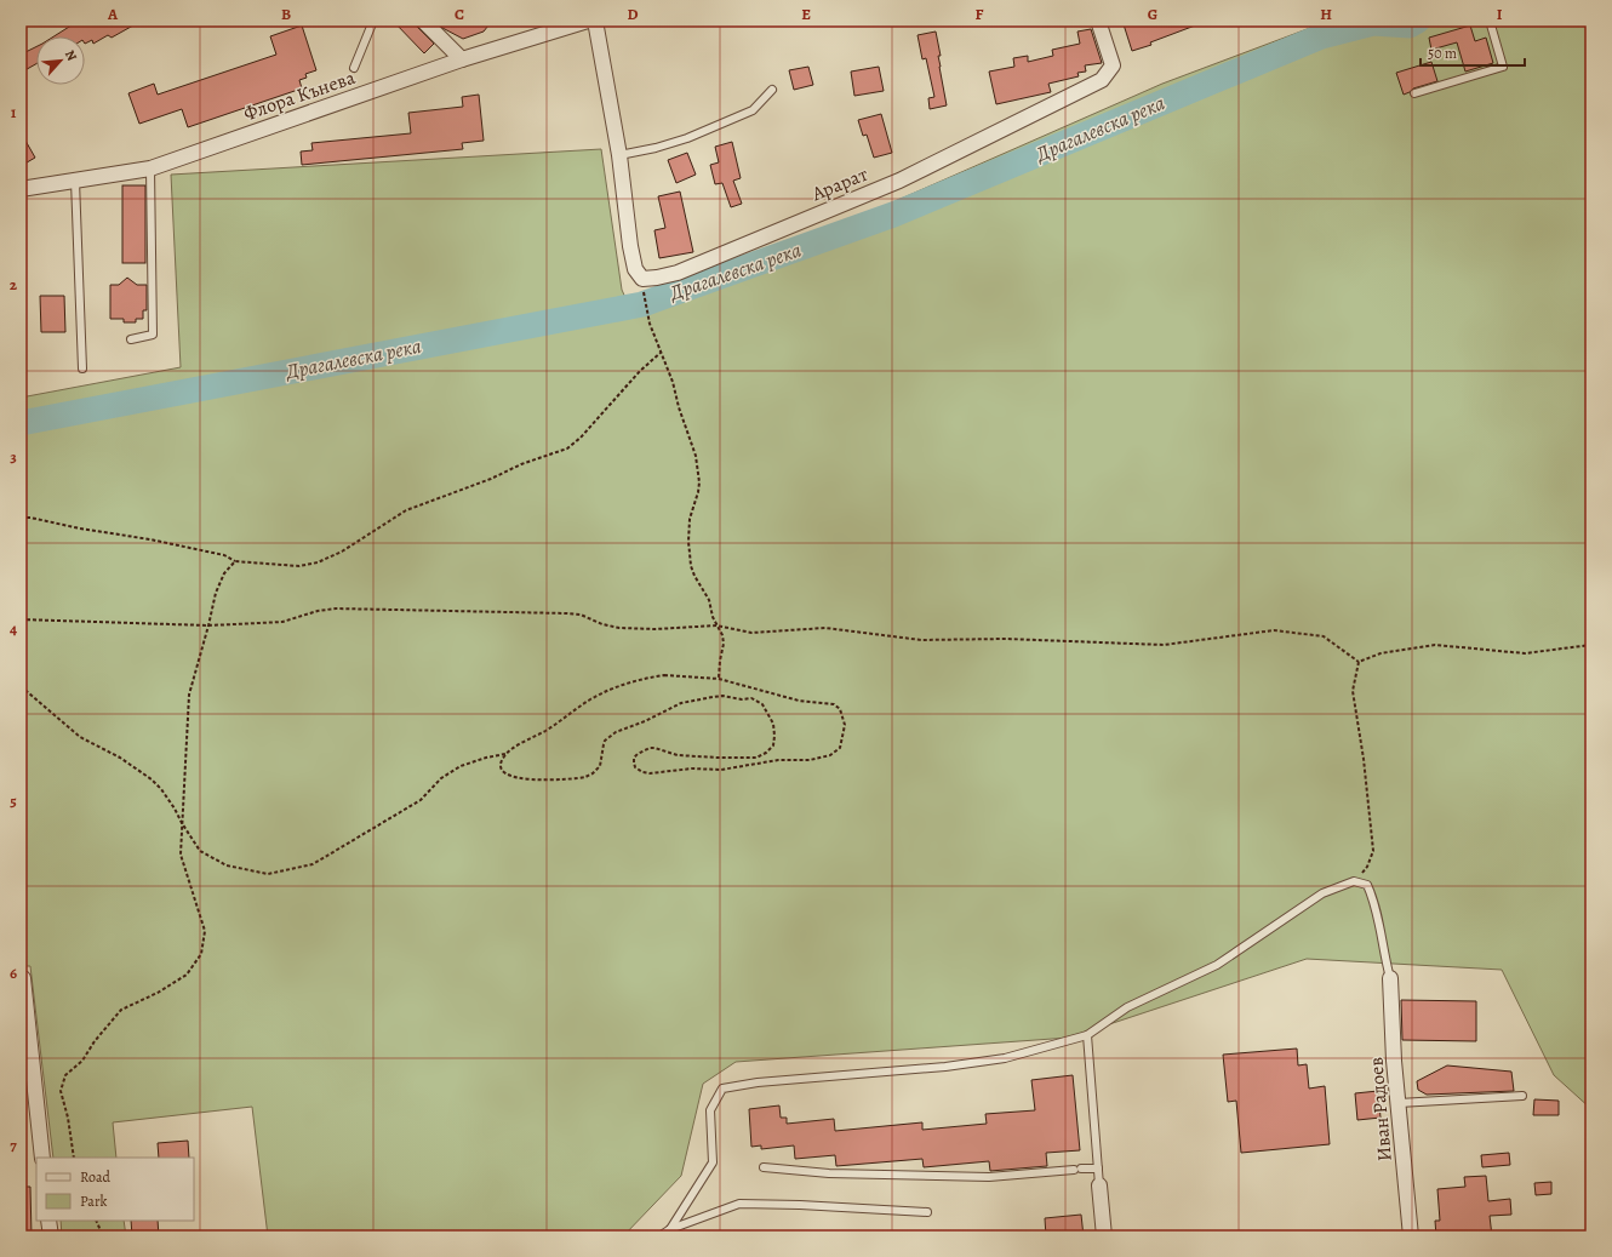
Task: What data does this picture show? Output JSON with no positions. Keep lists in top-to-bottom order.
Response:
{
  "streets": {
    "street": ["Флора Кънева", "Арарат", "Иван Радоев"]
  },
  "water": ["Драгалевска река"],
  "legend": ["Road", "Park"],
  "scale_bar": "50 m",
  "north": "top right",
  "grid": {
    "columns": [
      "A",
      "B",
      "C",
      "D",
      "E",
      "F",
      "G",
      "H",
      "I"
    ],
    "rows": [
      "1",
      "2",
      "3",
      "4",
      "5",
      "6",
      "7"
    ]
  }
}
